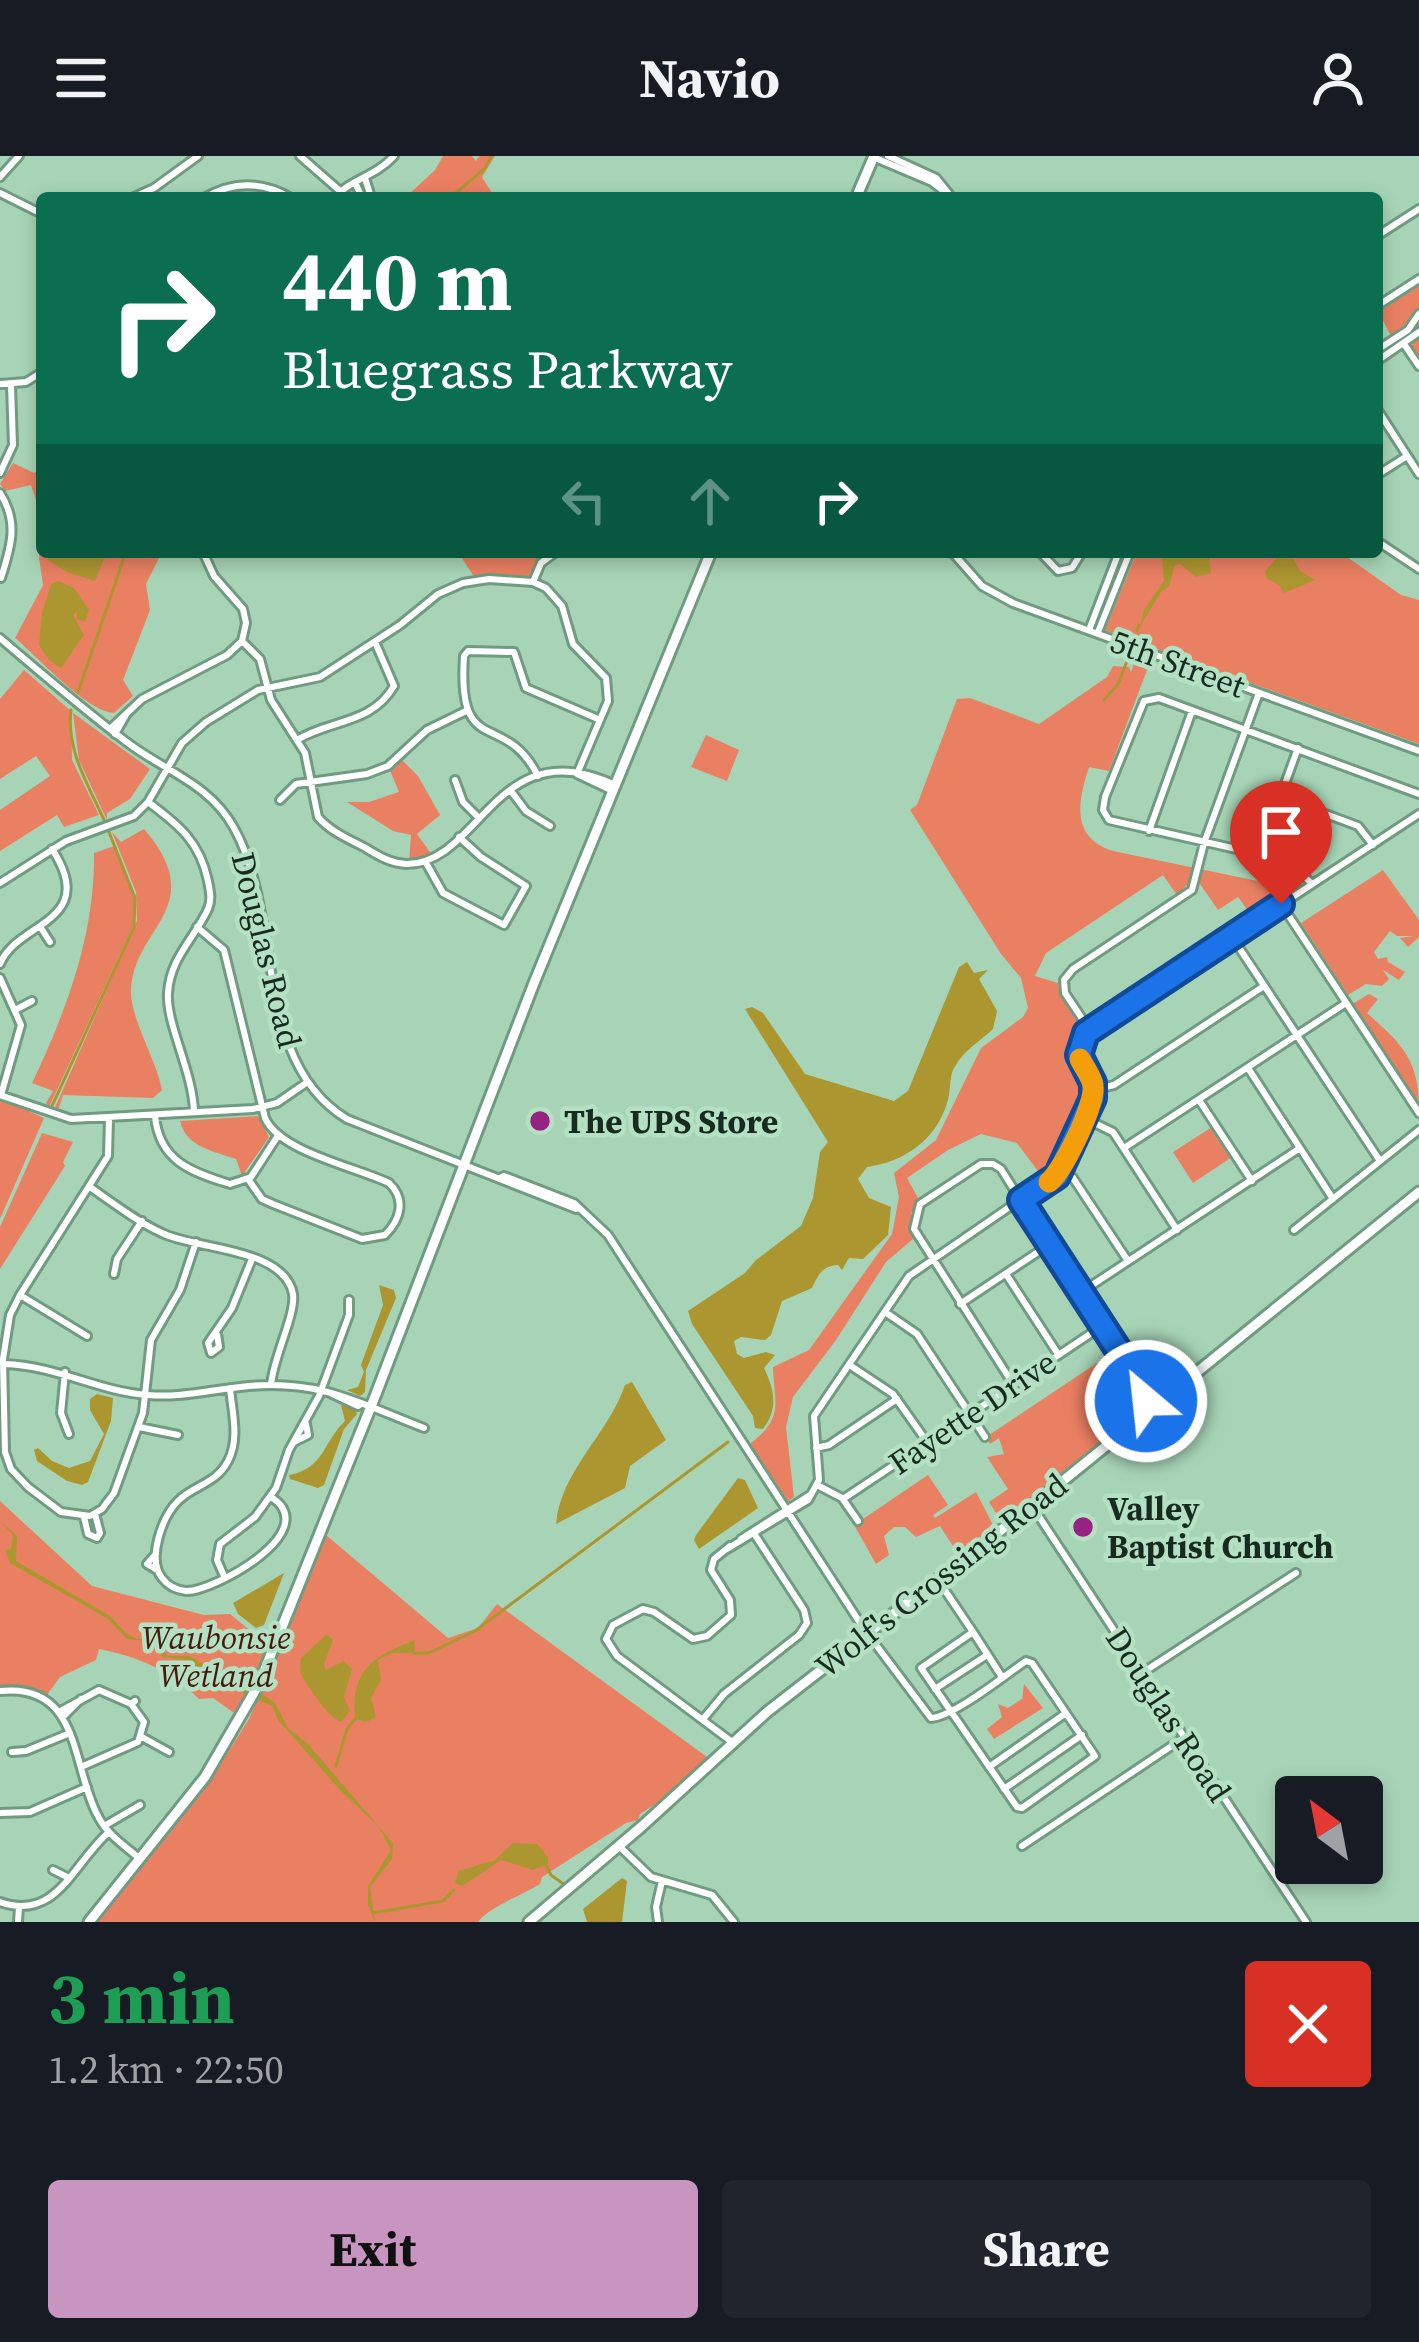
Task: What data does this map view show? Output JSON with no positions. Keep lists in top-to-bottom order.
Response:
{
  "streets": {
    "main road": ["Wolf's Crossing Road"],
    "street": ["5th Street", "Douglas Road", "Fayette Drive"]
  },
  "crossings": [
    ["Douglas Road", "Wolf's Crossing Road"]
  ],
  "parks": ["Waubonsie Wetland"],
  "places": ["The UPS Store", "Valley Baptist Church"],
  "north": "top left",
  "page": {
    "header": "Navio",
    "turn": ["440 m", "Bluegrass Parkway"],
    "heading": ["3 min", "1.2 km · 22:50"],
    "buttons": ["Exit", "Share"]
  }
}
